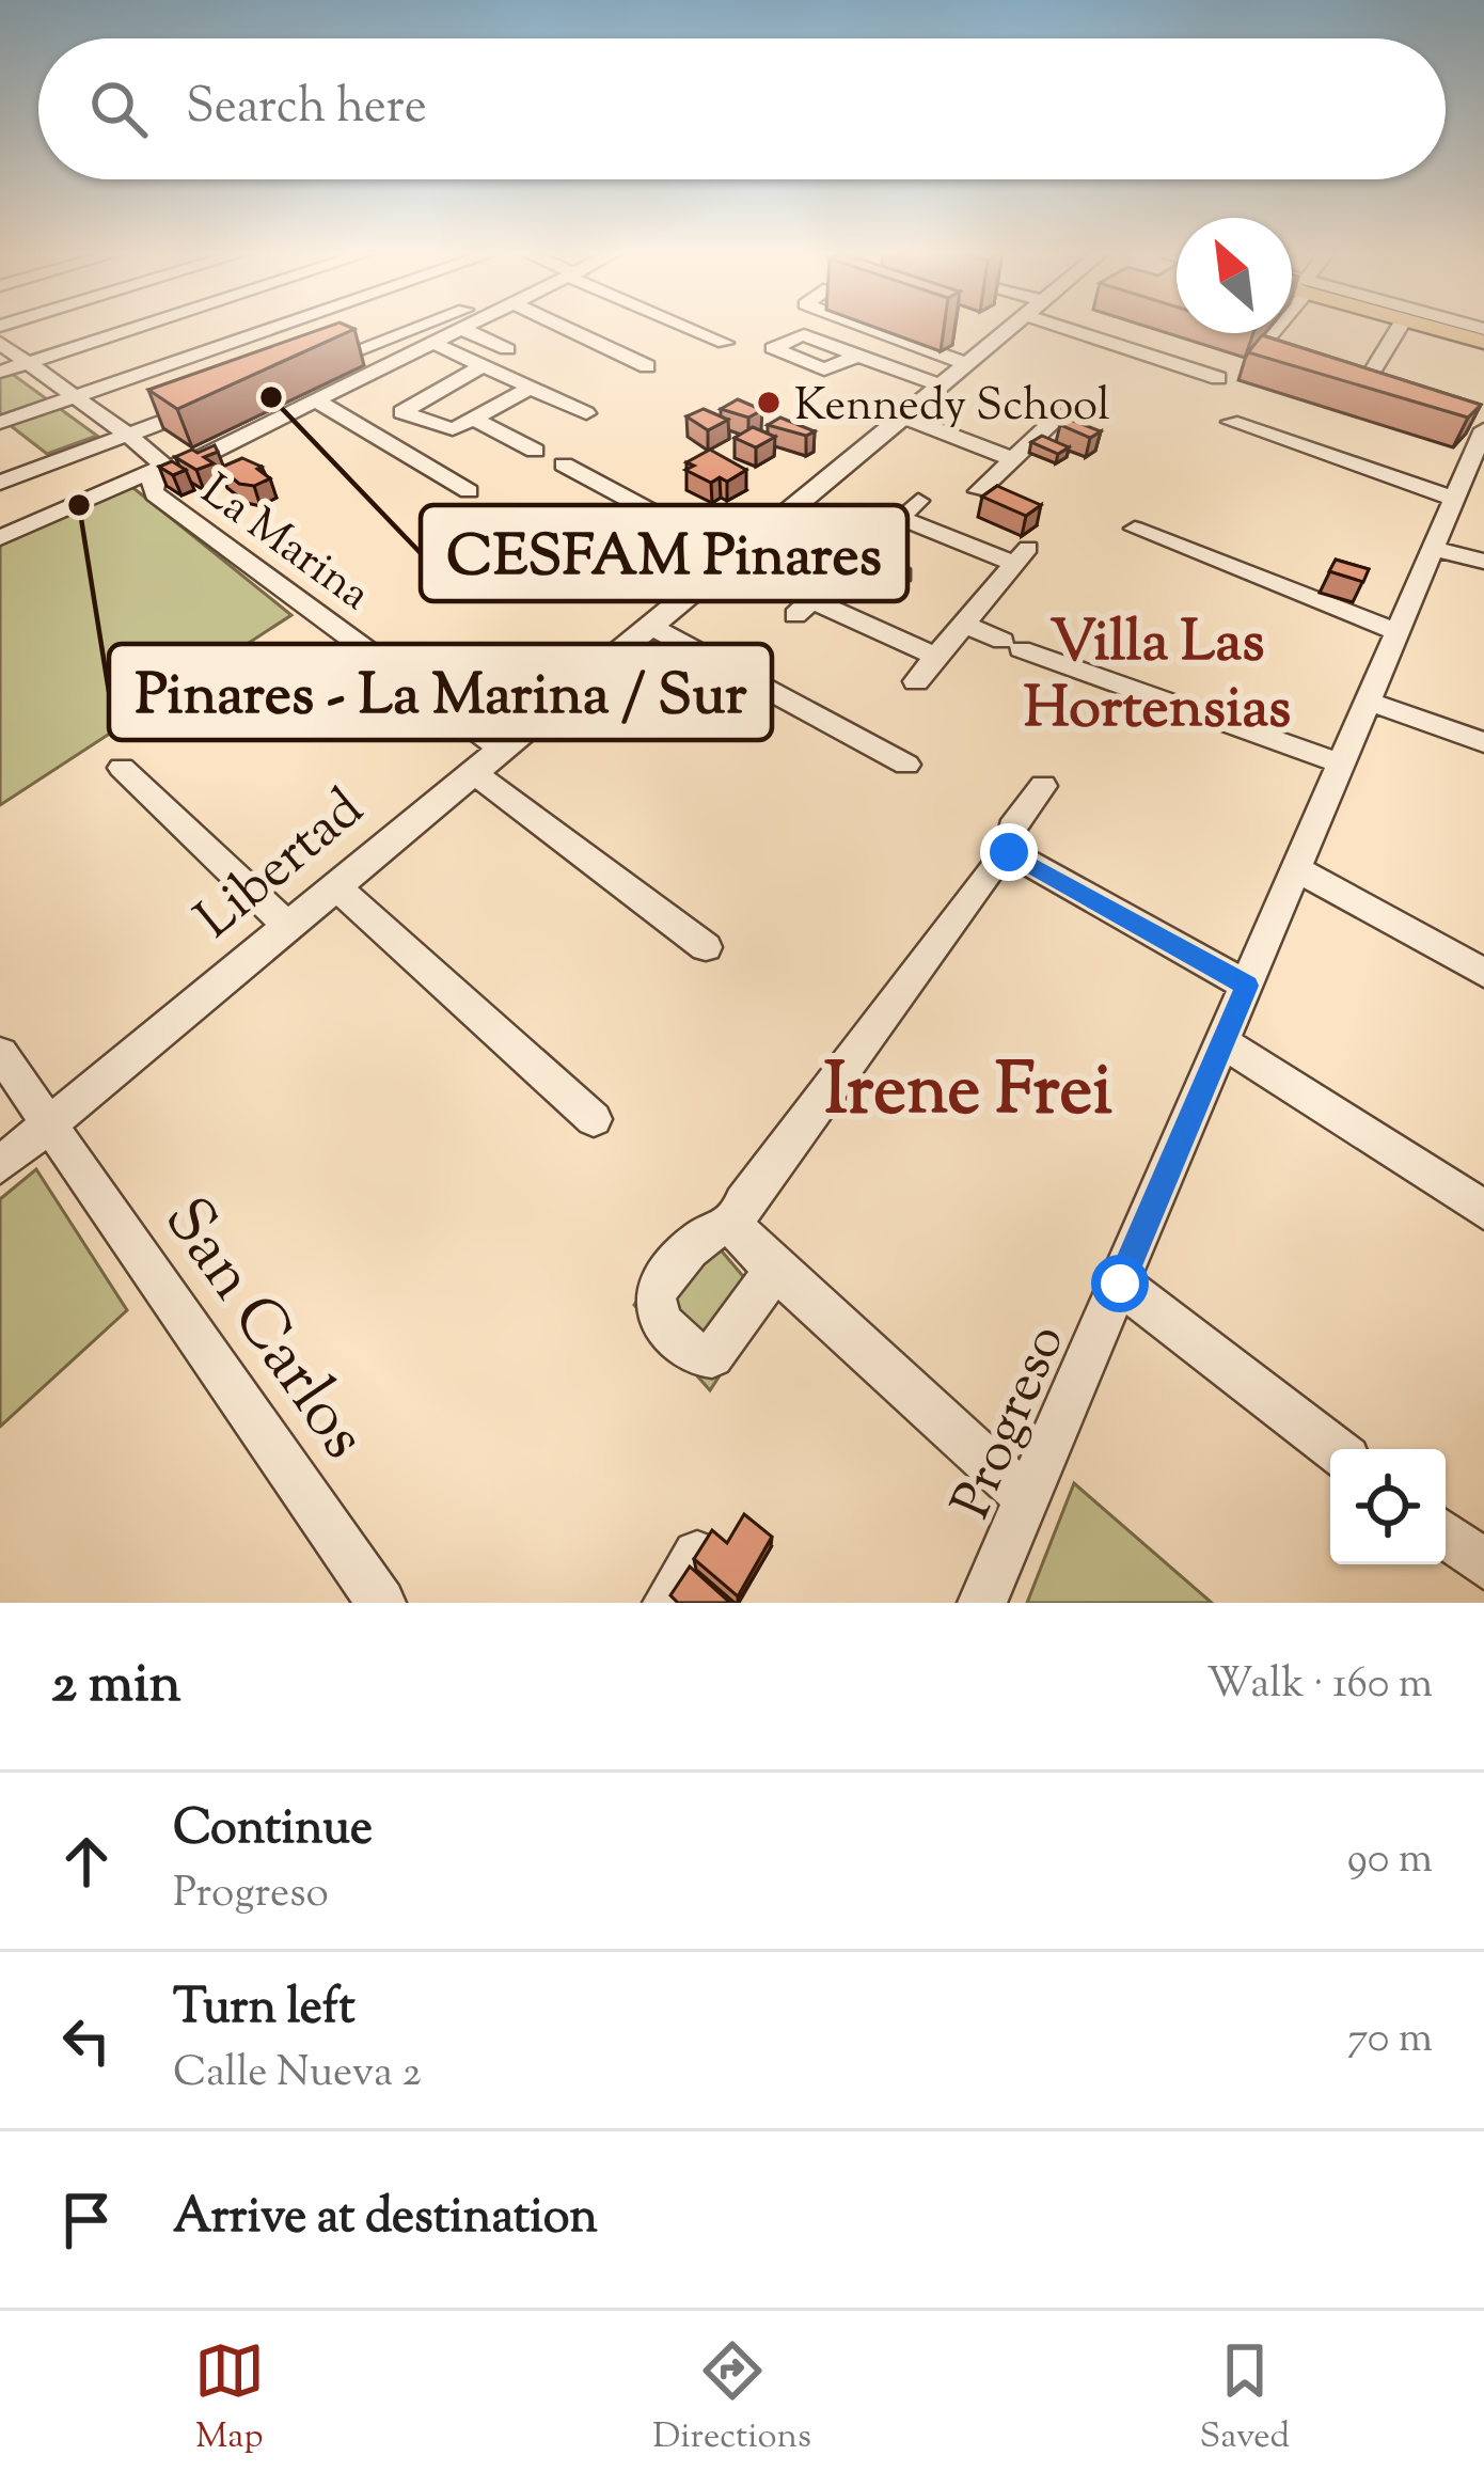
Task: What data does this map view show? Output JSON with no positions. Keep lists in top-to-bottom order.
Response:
{
  "streets": {
    "street": [
      "La Marina",
      "Libertad",
      "San Carlos",
      "Progreso"
    ]
  },
  "crossings": [
    ["La Marina", "Libertad"],
    ["Libertad", "San Carlos"]
  ],
  "districts": ["Villa Las Hortensias", "Irene Frei"],
  "places": ["CESFAM Pinares", "Kennedy School", "Pinares - La Marina / Sur"],
  "north": "top left",
  "page": {
    "search": "Search here",
    "heading": ["2 min", "Walk · 160 m"],
    "list": [
      ["Continue", "Progreso", "90 m"],
      ["Turn left", "Calle Nueva 2", "70 m"],
      "Arrive at destination"
    ],
    "nav": ["Map", "Directions", "Saved"]
  }
}
